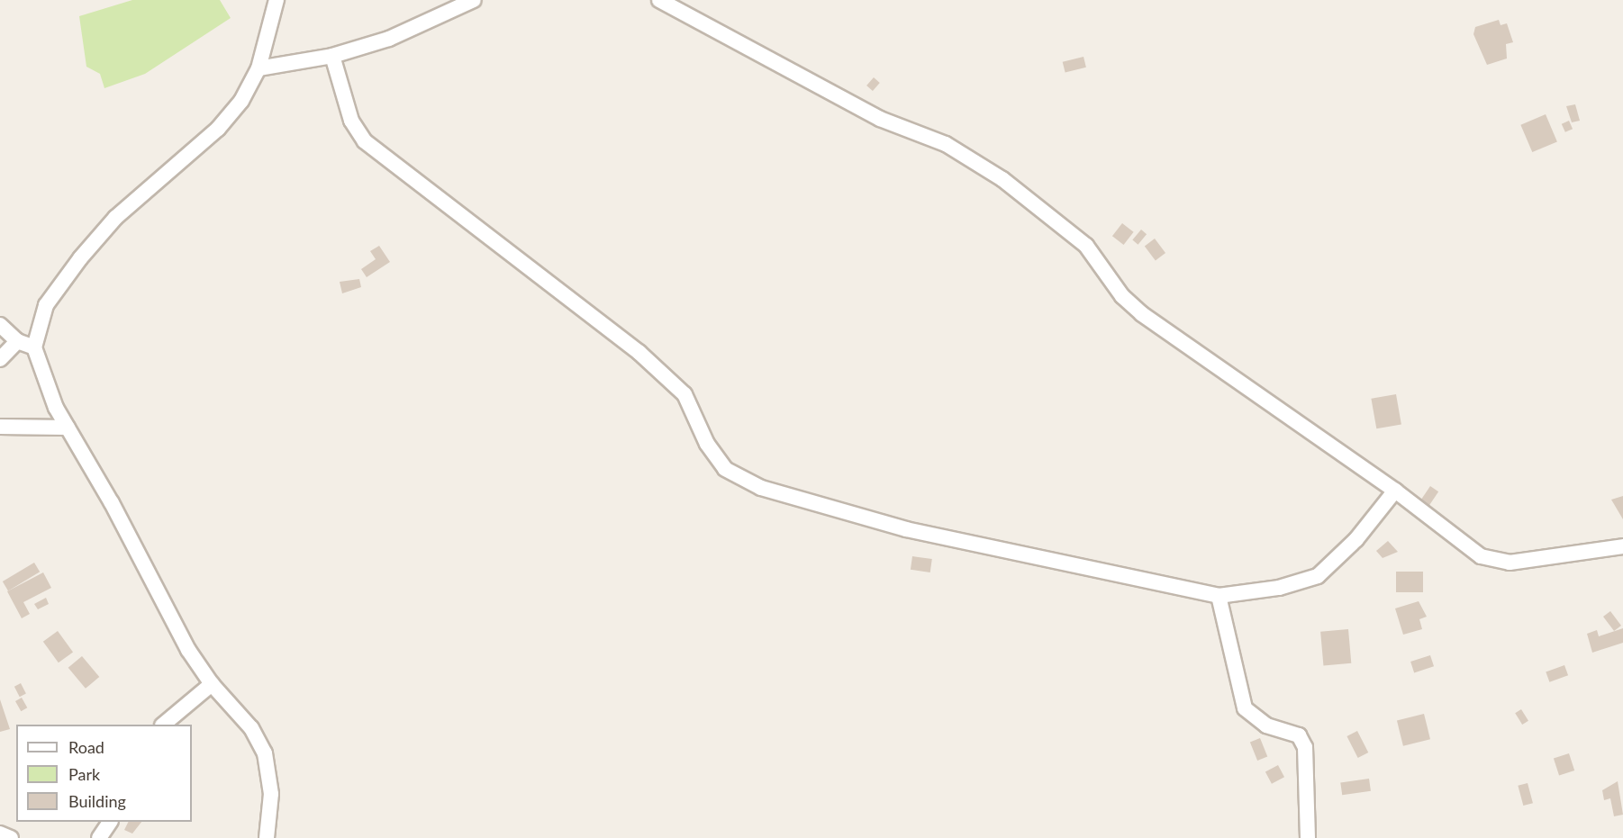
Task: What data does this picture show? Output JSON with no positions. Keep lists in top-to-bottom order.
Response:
{
  "legend": ["Road", "Park", "Building"]
}
